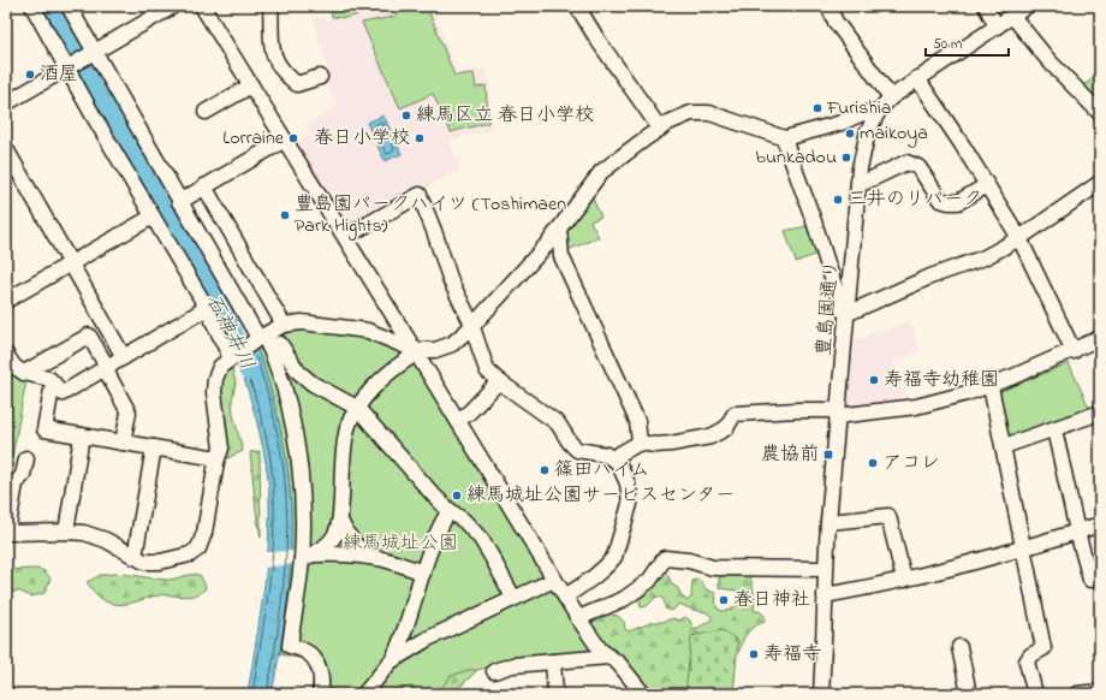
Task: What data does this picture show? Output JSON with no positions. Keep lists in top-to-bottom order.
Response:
{
  "streets": {
    "street": ["豊島園通り"]
  },
  "water": ["石神井川"],
  "parks": ["練馬城址公園"],
  "places": {
    "other": [
      "酒屋",
      "Furishia",
      "練馬区立 春日小学校",
      "maikoya",
      "Lorraine",
      "春日小学校",
      "bunkadou",
      "三井のリパーク",
      "豊島園パークハイツ (Toshimaen Park Hights)",
      "寿福寺幼稚園",
      "アコレ",
      "篠田ハイム",
      "練馬城址公園サービスセンター",
      "春日神社",
      "寿福寺"
    ],
    "transit": ["農協前"]
  },
  "scale_bar": "50 m"
}
